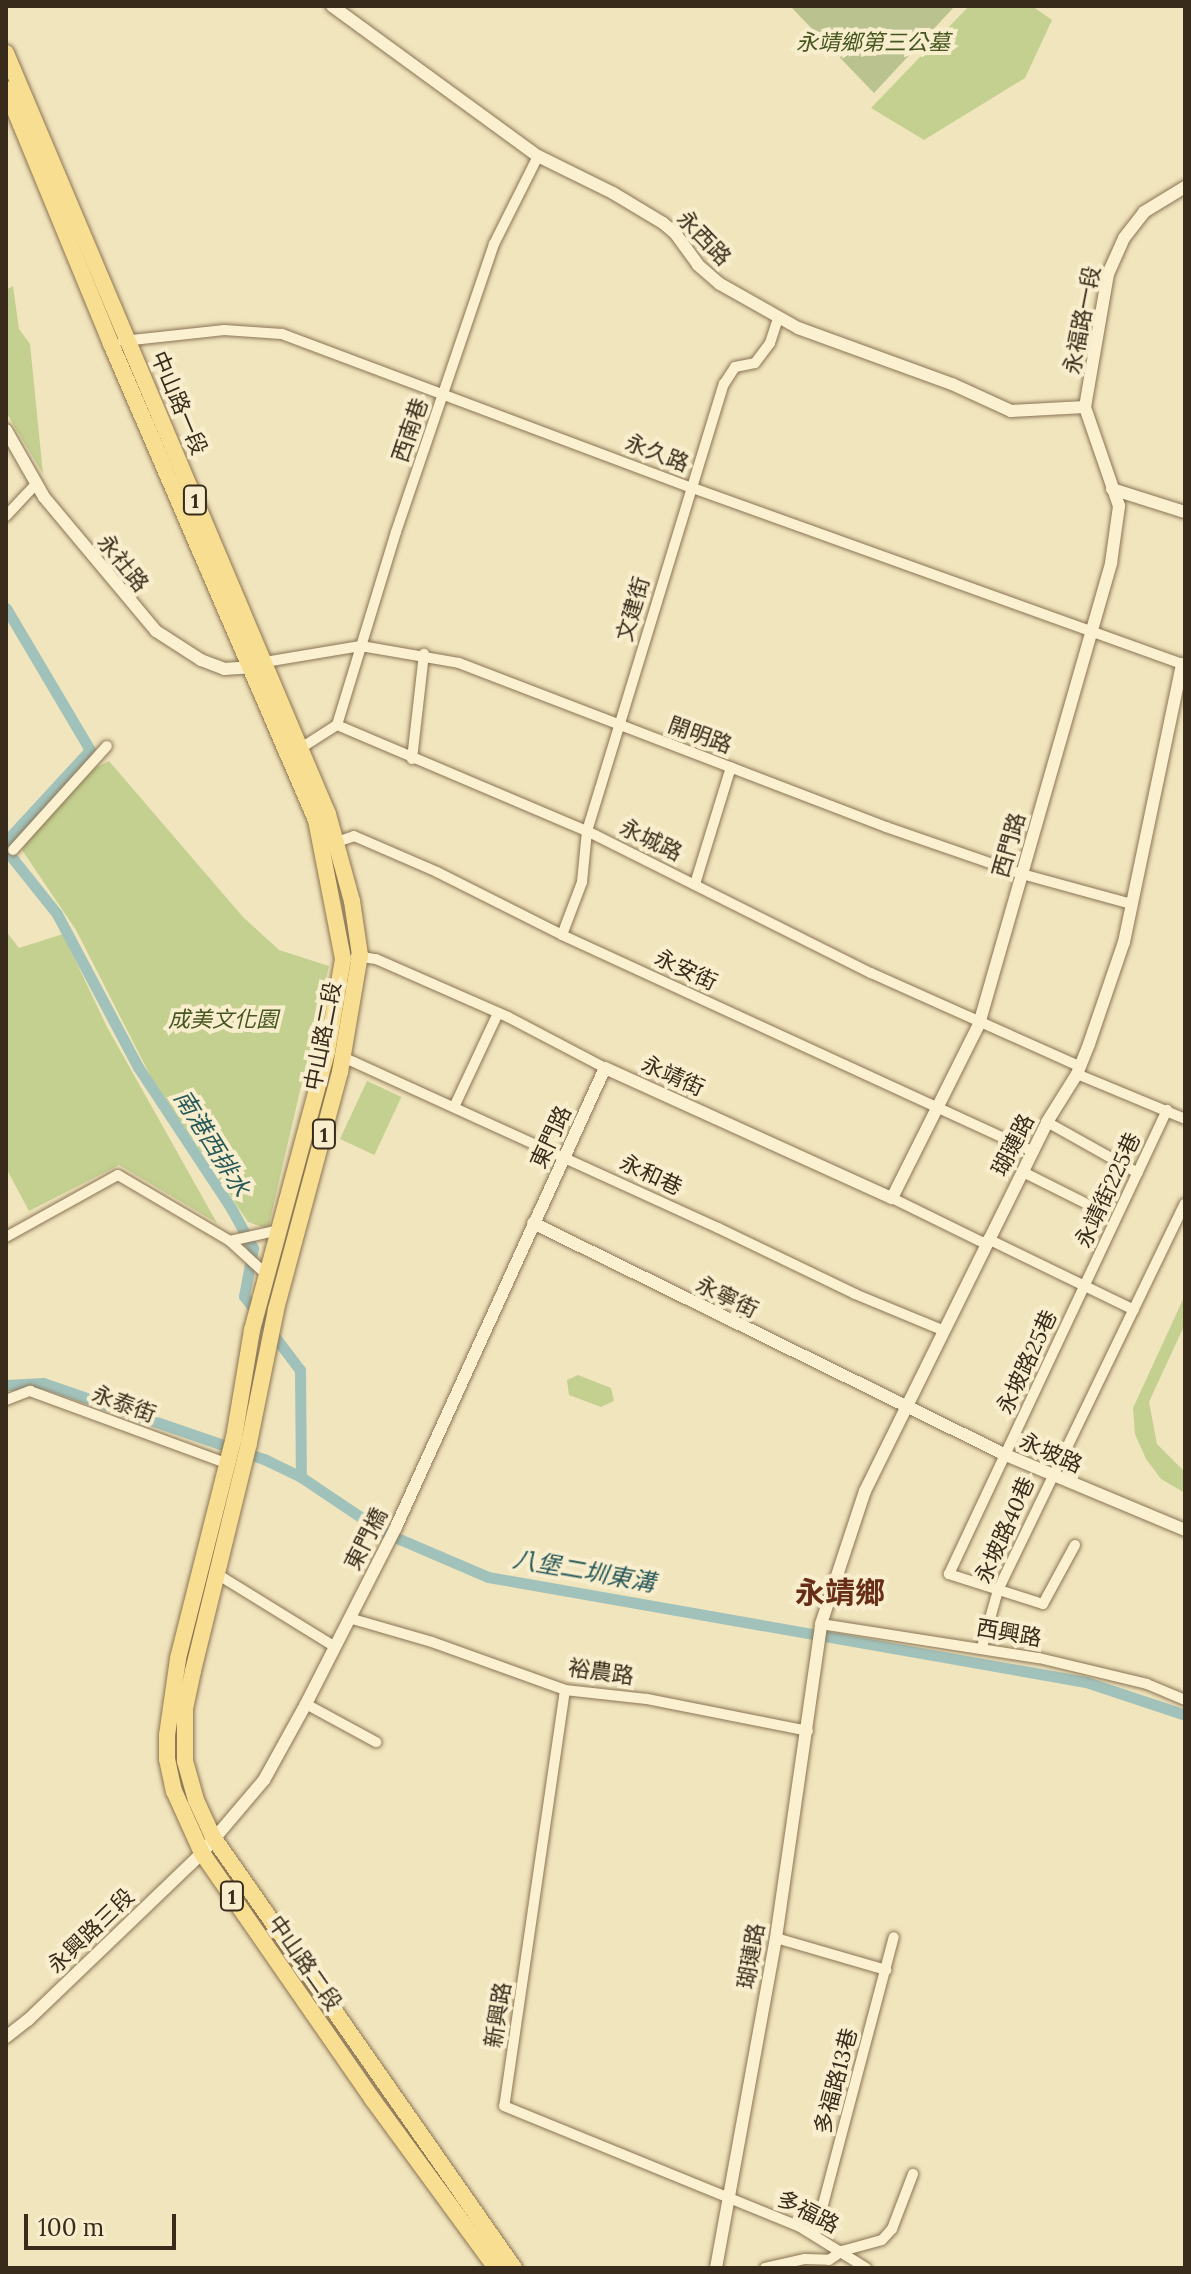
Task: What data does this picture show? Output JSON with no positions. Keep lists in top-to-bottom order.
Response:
{
  "streets": {
    "main road": ["中山路一段", "1", "中山路二段"],
    "street": [
      "永西路",
      "永福路一段",
      "西南巷",
      "永久路",
      "永社路",
      "文建街",
      "開明路",
      "永城路",
      "西門路",
      "永安街",
      "永靖街",
      "東門路",
      "瑚璉路",
      "永和巷",
      "永靖街225巷",
      "永寧街",
      "永坡路25巷",
      "永泰街",
      "永坡路",
      "永坡路40巷",
      "東門橋",
      "西興路",
      "裕農路",
      "永興路三段",
      "新興路",
      "多福路13巷",
      "多福路"
    ]
  },
  "crossings": [
    ["永西路", "永福路一段"],
    ["永西路", "西南巷"],
    ["永西路", "文建街"],
    ["永福路一段", "西門路"],
    ["中山路一段", "永久路"],
    ["中山路一段", "永社路"],
    ["中山路一段", "開明路"],
    ["中山路一段", "永安街"],
    ["中山路一段", "中山路二段"],
    ["中山路一段", "永靖街"],
    ["西南巷", "永久路"],
    ["西南巷", "開明路"],
    ["西南巷", "永城路"],
    ["永久路", "文建街"],
    ["永久路", "西門路"],
    ["永久路", "瑚璉路"],
    ["1", "中山路二段"],
    ["1", "永泰街"],
    ["永社路", "開明路"],
    ["文建街", "開明路"],
    ["文建街", "永城路"],
    ["文建街", "永安街"],
    ["開明路", "西門路"],
    ["開明路", "瑚璉路"],
    ["永城路", "西門路"],
    ["永城路", "瑚璉路"],
    ["永城路", "永靖街225巷"],
    ["西門路", "永安街"],
    ["西門路", "永靖街"],
    ["永安街", "瑚璉路"],
    ["中山路二段", "永靖街"],
    ["中山路二段", "永和巷"],
    ["中山路二段", "永泰街"],
    ["中山路二段", "東門橋"],
    ["中山路二段", "永興路三段"],
    ["永靖街", "東門路"],
    ["永靖街", "瑚璉路"],
    ["永靖街", "永靖街225巷"],
    ["永靖街", "永坡路25巷"],
    ["永靖街", "永坡路40巷"],
    ["東門路", "永和巷"],
    ["東門路", "永寧街"],
    ["東門路", "東門橋"],
    ["瑚璉路", "永和巷"],
    ["瑚璉路", "永寧街"],
    ["瑚璉路", "永坡路"],
    ["瑚璉路", "西興路"],
    ["瑚璉路", "裕農路"],
    ["瑚璉路", "新興路"],
    ["瑚璉路", "多福路"],
    ["永靖街225巷", "永坡路25巷"],
    ["永寧街", "永坡路"],
    ["永寧街", "東門橋"],
    ["永坡路25巷", "永坡路"],
    ["永坡路25巷", "永坡路40巷"],
    ["永坡路", "永坡路40巷"],
    ["永坡路40巷", "西興路"],
    ["東門橋", "裕農路"],
    ["東門橋", "永興路三段"],
    ["裕農路", "新興路"],
    ["新興路", "多福路"],
    ["多福路13巷", "多福路"]
  ],
  "districts": ["永靖鄉"],
  "water": ["南港西排水", "八堡二圳東溝"],
  "parks": ["永靖鄉第三公墓", "成美文化園"],
  "scale_bar": "100 m"
}
